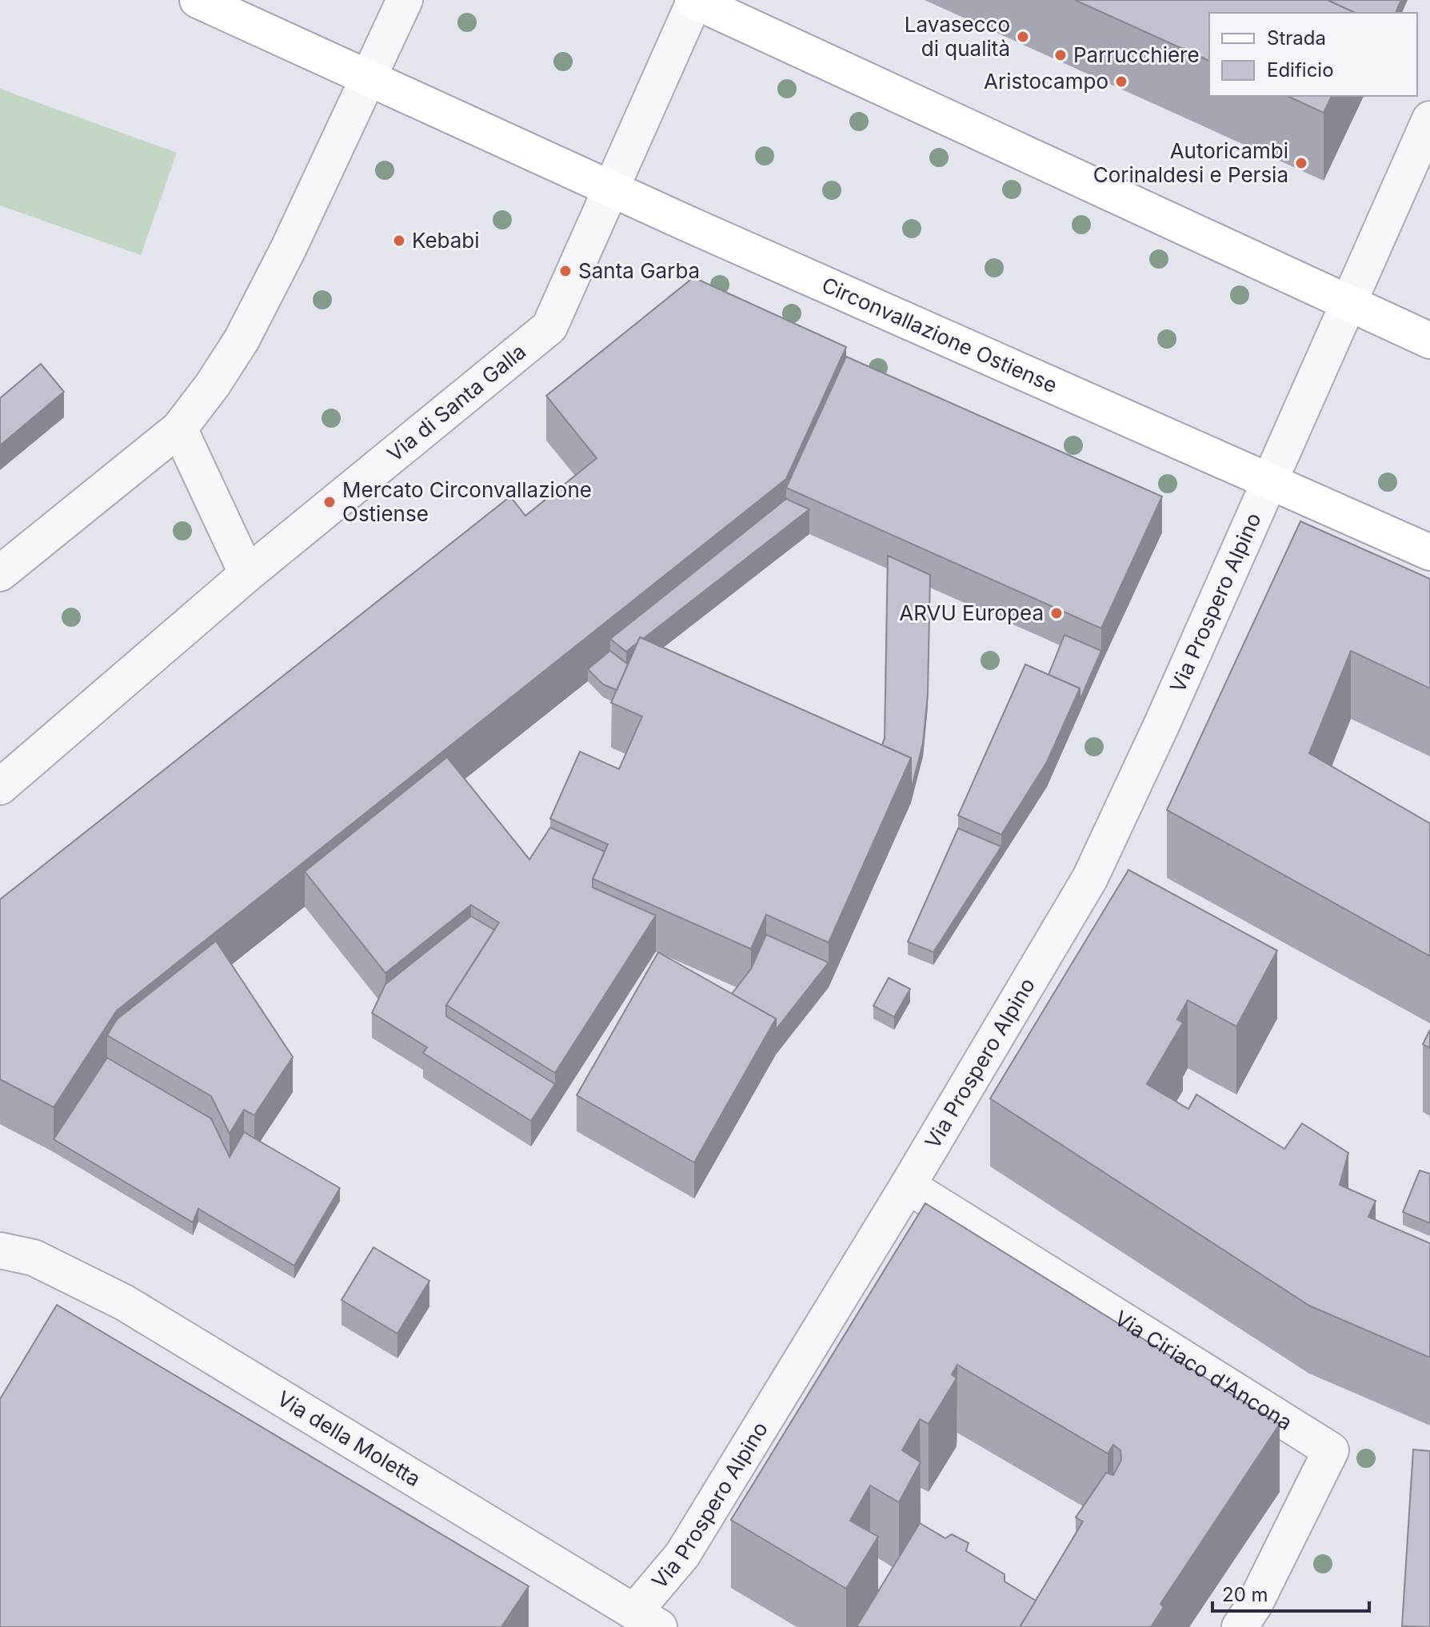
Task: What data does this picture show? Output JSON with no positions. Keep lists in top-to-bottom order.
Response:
{
  "streets": {
    "main road": ["Circonvallazione Ostiense"],
    "street": [
      "Via di Santa Galla",
      "Via Prospero Alpino",
      "Via Ciriaco d'Ancona",
      "Via della Moletta"
    ]
  },
  "crossings": [
    ["Circonvallazione Ostiense", "Via di Santa Galla"],
    ["Circonvallazione Ostiense", "Via Prospero Alpino"],
    ["Via Prospero Alpino", "Via Ciriaco d'Ancona"],
    ["Via Prospero Alpino", "Via della Moletta"]
  ],
  "places": [
    "Lavasecco di qualità",
    "Parrucchiere",
    "Aristocampo",
    "Autoricambi Corinaldesi e Persia",
    "Kebabi",
    "Santa Garba",
    "Mercato Circonvallazione Ostiense",
    "ARVU Europea"
  ],
  "legend": ["Strada", "Edificio"],
  "scale_bar": "20 m"
}
